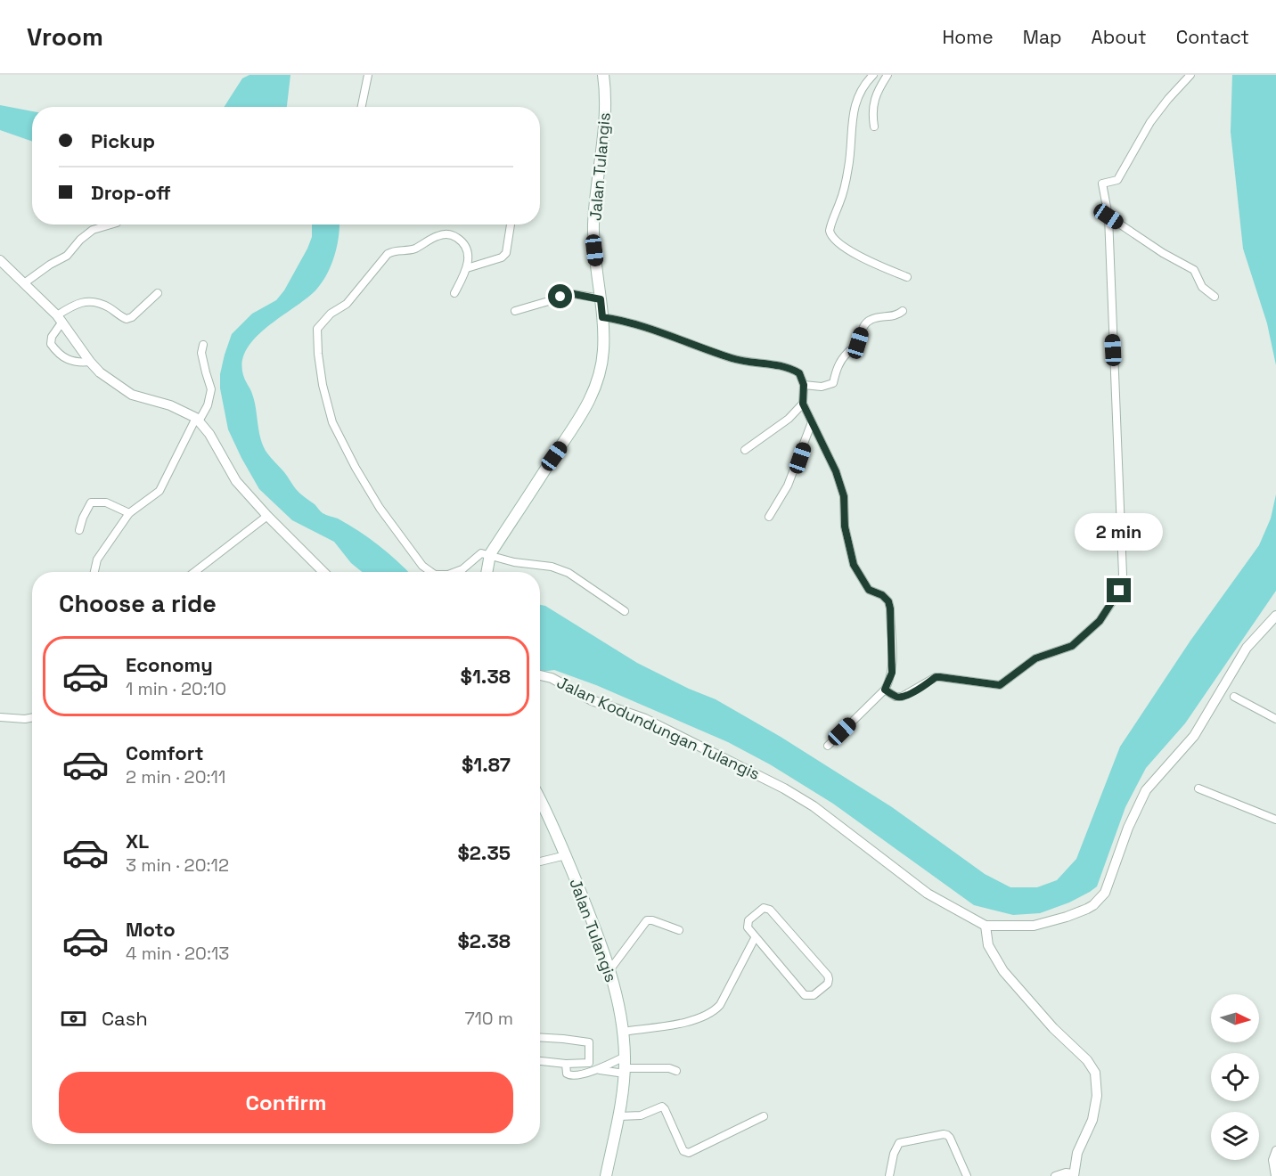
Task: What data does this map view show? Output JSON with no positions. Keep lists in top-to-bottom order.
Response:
{
  "streets": {
    "main road": ["Jalan Tulangis"],
    "street": ["Jalan Kodundungan Tulangis"]
  },
  "north": "right",
  "page": {
    "header": "Vroom",
    "nav": [
      "Home",
      "Map",
      "About",
      "Contact"
    ],
    "banner": ["Pickup", "Drop-off"],
    "bubble": "2 min",
    "heading": "Choose a ride",
    "list": [
      {
        "name": "Economy",
        "note": "1 min · 20:10",
        "value": "$1.38"
      },
      {
        "name": "Comfort",
        "note": "2 min · 20:11",
        "value": "$1.87"
      },
      {
        "name": "XL",
        "note": "3 min · 20:12",
        "value": "$2.35"
      },
      {
        "name": "Moto",
        "note": "4 min · 20:13",
        "value": "$2.38"
      }
    ],
    "pay": ["Cash", "710 m"],
    "buttons": "Confirm"
  }
}
